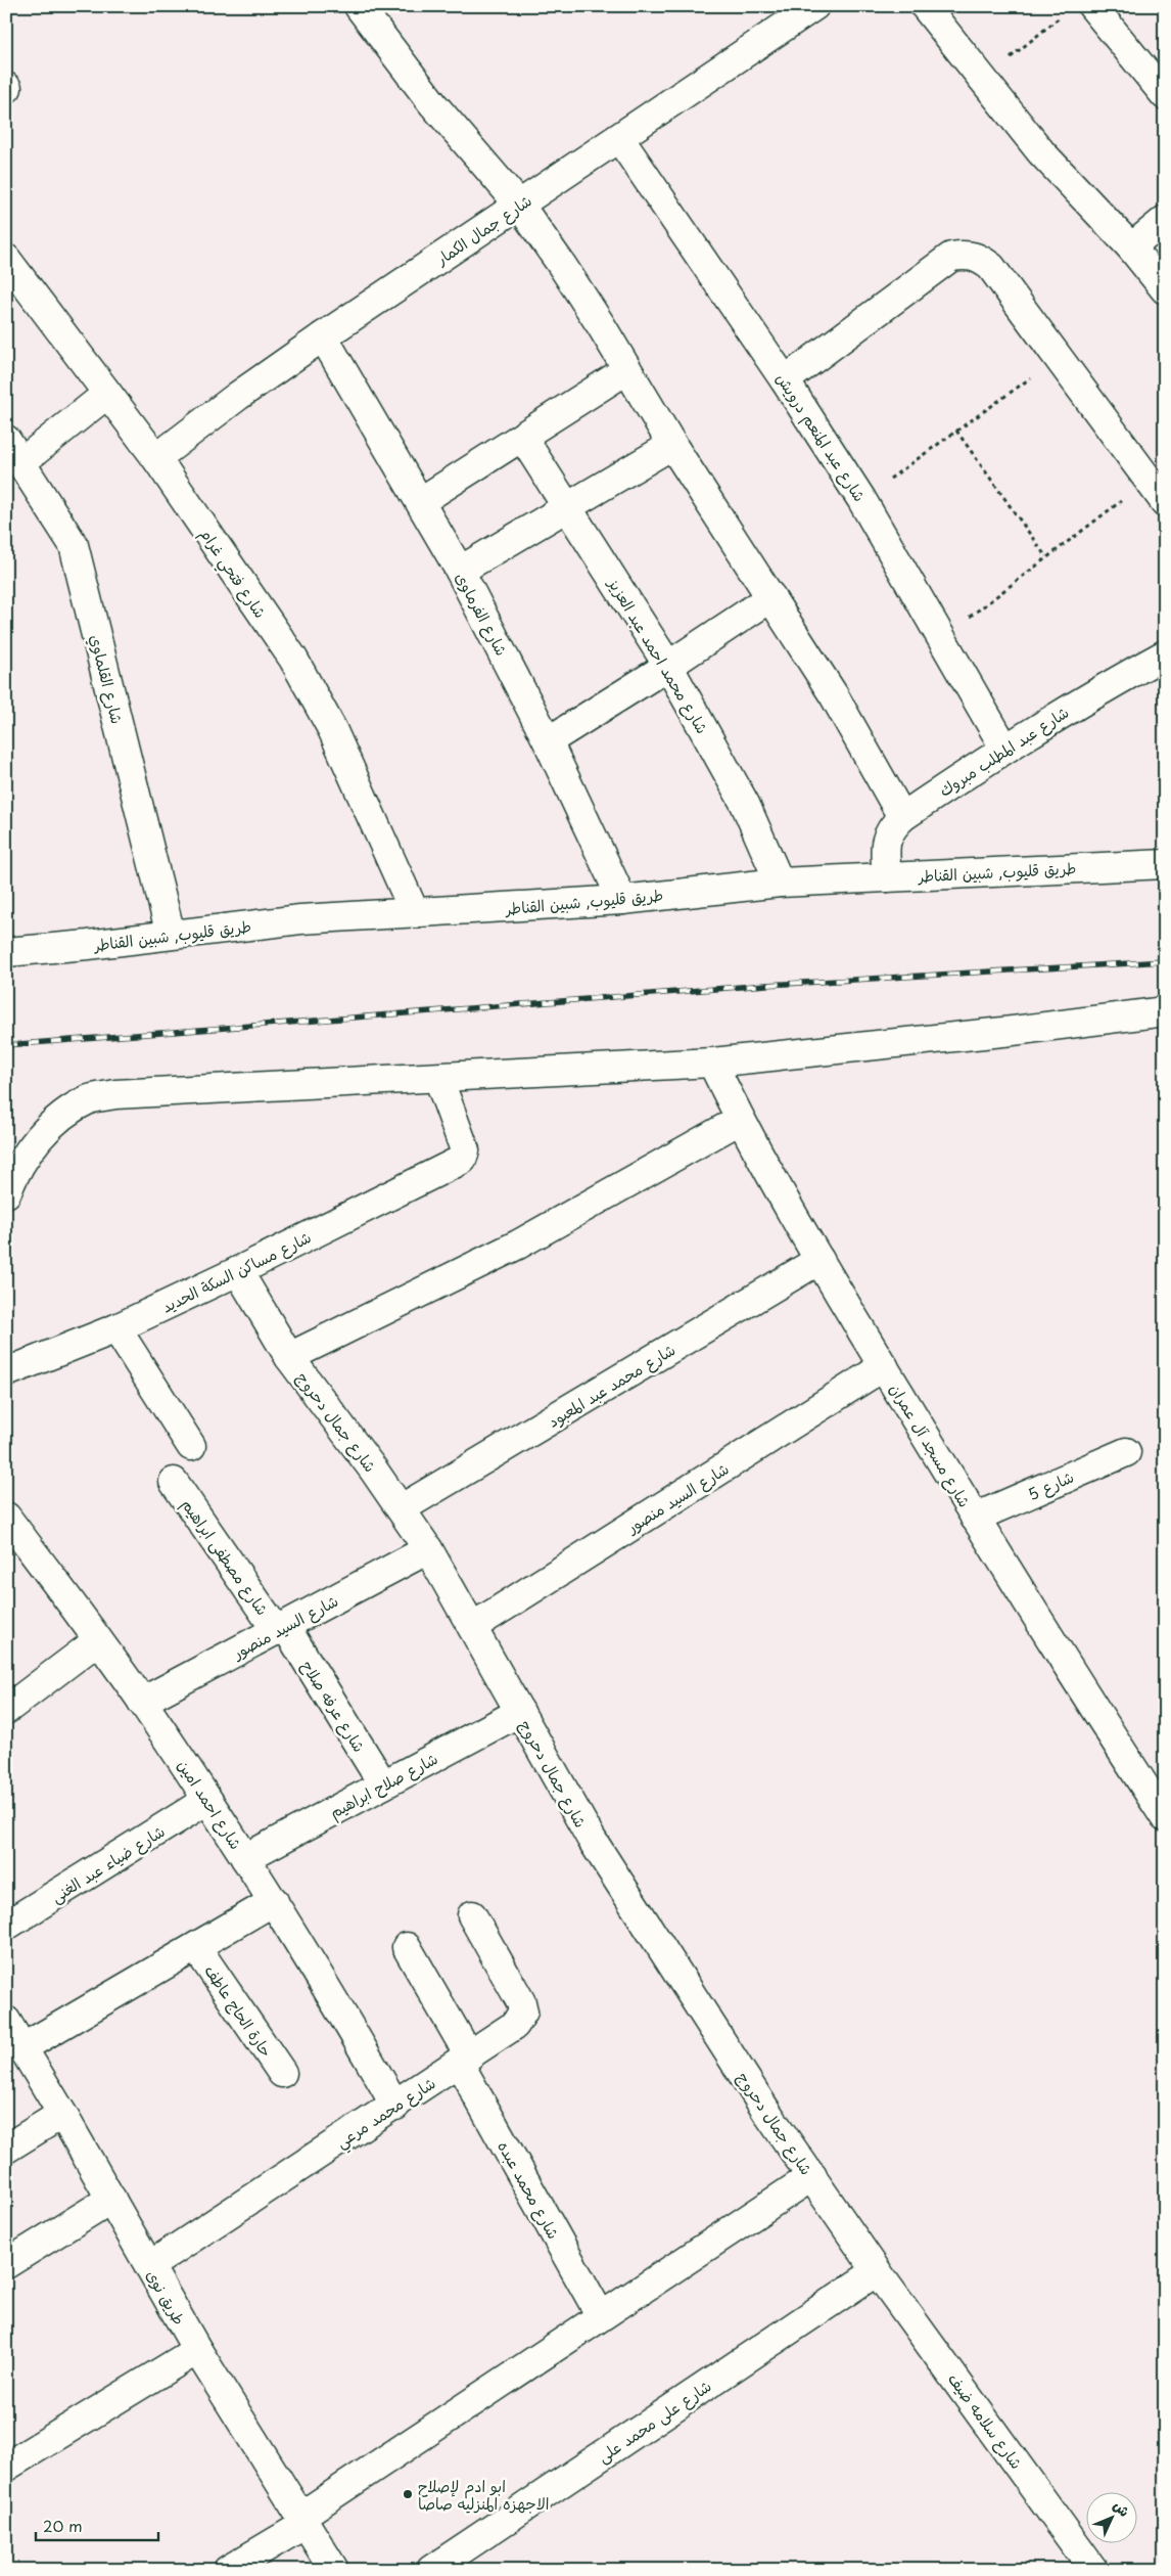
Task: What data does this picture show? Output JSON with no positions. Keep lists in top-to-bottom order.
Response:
{
  "streets": {
    "street": [
      "شارع جمال الكمار",
      "شارع عبد المنعم درويش",
      "شارع فتحي غرام",
      "شارع الفرماوى",
      "شارع محمد احمد عبد العزيز",
      "شارع القلماوي",
      "شارع عبد المطلب مبروك",
      "طريق قليوب, شبين القناطر",
      "شارع مساكن السكة الحديد",
      "شارع محمد عبد المعبود",
      "شارع جمال دحروج",
      "شارع مسجد آل عمران",
      "شارع 5",
      "شارع السيد منصور",
      "شارع مصطفى ابراهيم",
      "شارع عرفه صلاح",
      "شارع صلاح ابراهيم",
      "شارع احمد امين",
      "شارع ضياء عبد الغنى",
      "حارة الحاج عاطف",
      "شارع محمد مرعي",
      "شارع محمد عبده",
      "طريق نوى",
      "شارع على محمد على",
      "شارع سلامه ضيف"
    ]
  },
  "crossings": [
    ["شارع جمال الكمار", "شارع عبد المنعم درويش"],
    ["شارع جمال الكمار", "شارع فتحي غرام"],
    ["شارع جمال الكمار", "شارع الفرماوى"],
    ["شارع عبد المنعم درويش", "شارع عبد المطلب مبروك"],
    ["شارع فتحي غرام", "طريق قليوب, شبين القناطر"],
    ["شارع الفرماوى", "طريق قليوب, شبين القناطر"],
    ["شارع محمد احمد عبد العزيز", "طريق قليوب, شبين القناطر"],
    ["شارع القلماوي", "طريق قليوب, شبين القناطر"],
    ["شارع عبد المطلب مبروك", "طريق قليوب, شبين القناطر"],
    ["شارع مساكن السكة الحديد", "شارع جمال دحروج"],
    ["شارع محمد عبد المعبود", "شارع جمال دحروج"],
    ["شارع محمد عبد المعبود", "شارع مسجد آل عمران"],
    ["شارع جمال دحروج", "شارع السيد منصور"],
    ["شارع جمال دحروج", "شارع صلاح ابراهيم"],
    ["شارع جمال دحروج", "شارع على محمد على"],
    ["شارع جمال دحروج", "شارع سلامه ضيف"],
    ["شارع مسجد آل عمران", "شارع 5"],
    ["شارع مسجد آل عمران", "شارع السيد منصور"],
    ["شارع السيد منصور", "شارع مصطفى ابراهيم"],
    ["شارع السيد منصور", "شارع عرفه صلاح"],
    ["شارع السيد منصور", "شارع احمد امين"],
    ["شارع مصطفى ابراهيم", "شارع عرفه صلاح"],
    ["شارع عرفه صلاح", "شارع صلاح ابراهيم"],
    ["شارع صلاح ابراهيم", "شارع احمد امين"],
    ["شارع احمد امين", "شارع ضياء عبد الغنى"],
    ["شارع احمد امين", "شارع محمد مرعي"],
    ["شارع محمد مرعي", "شارع محمد عبده"],
    ["شارع محمد مرعي", "طريق نوى"],
    ["شارع على محمد على", "شارع سلامه ضيف"]
  ],
  "places": ["ابو ادم لإصلاح الاجهزه المنزليه صاصا"],
  "scale_bar": "20 m",
  "north": "top right"
}
